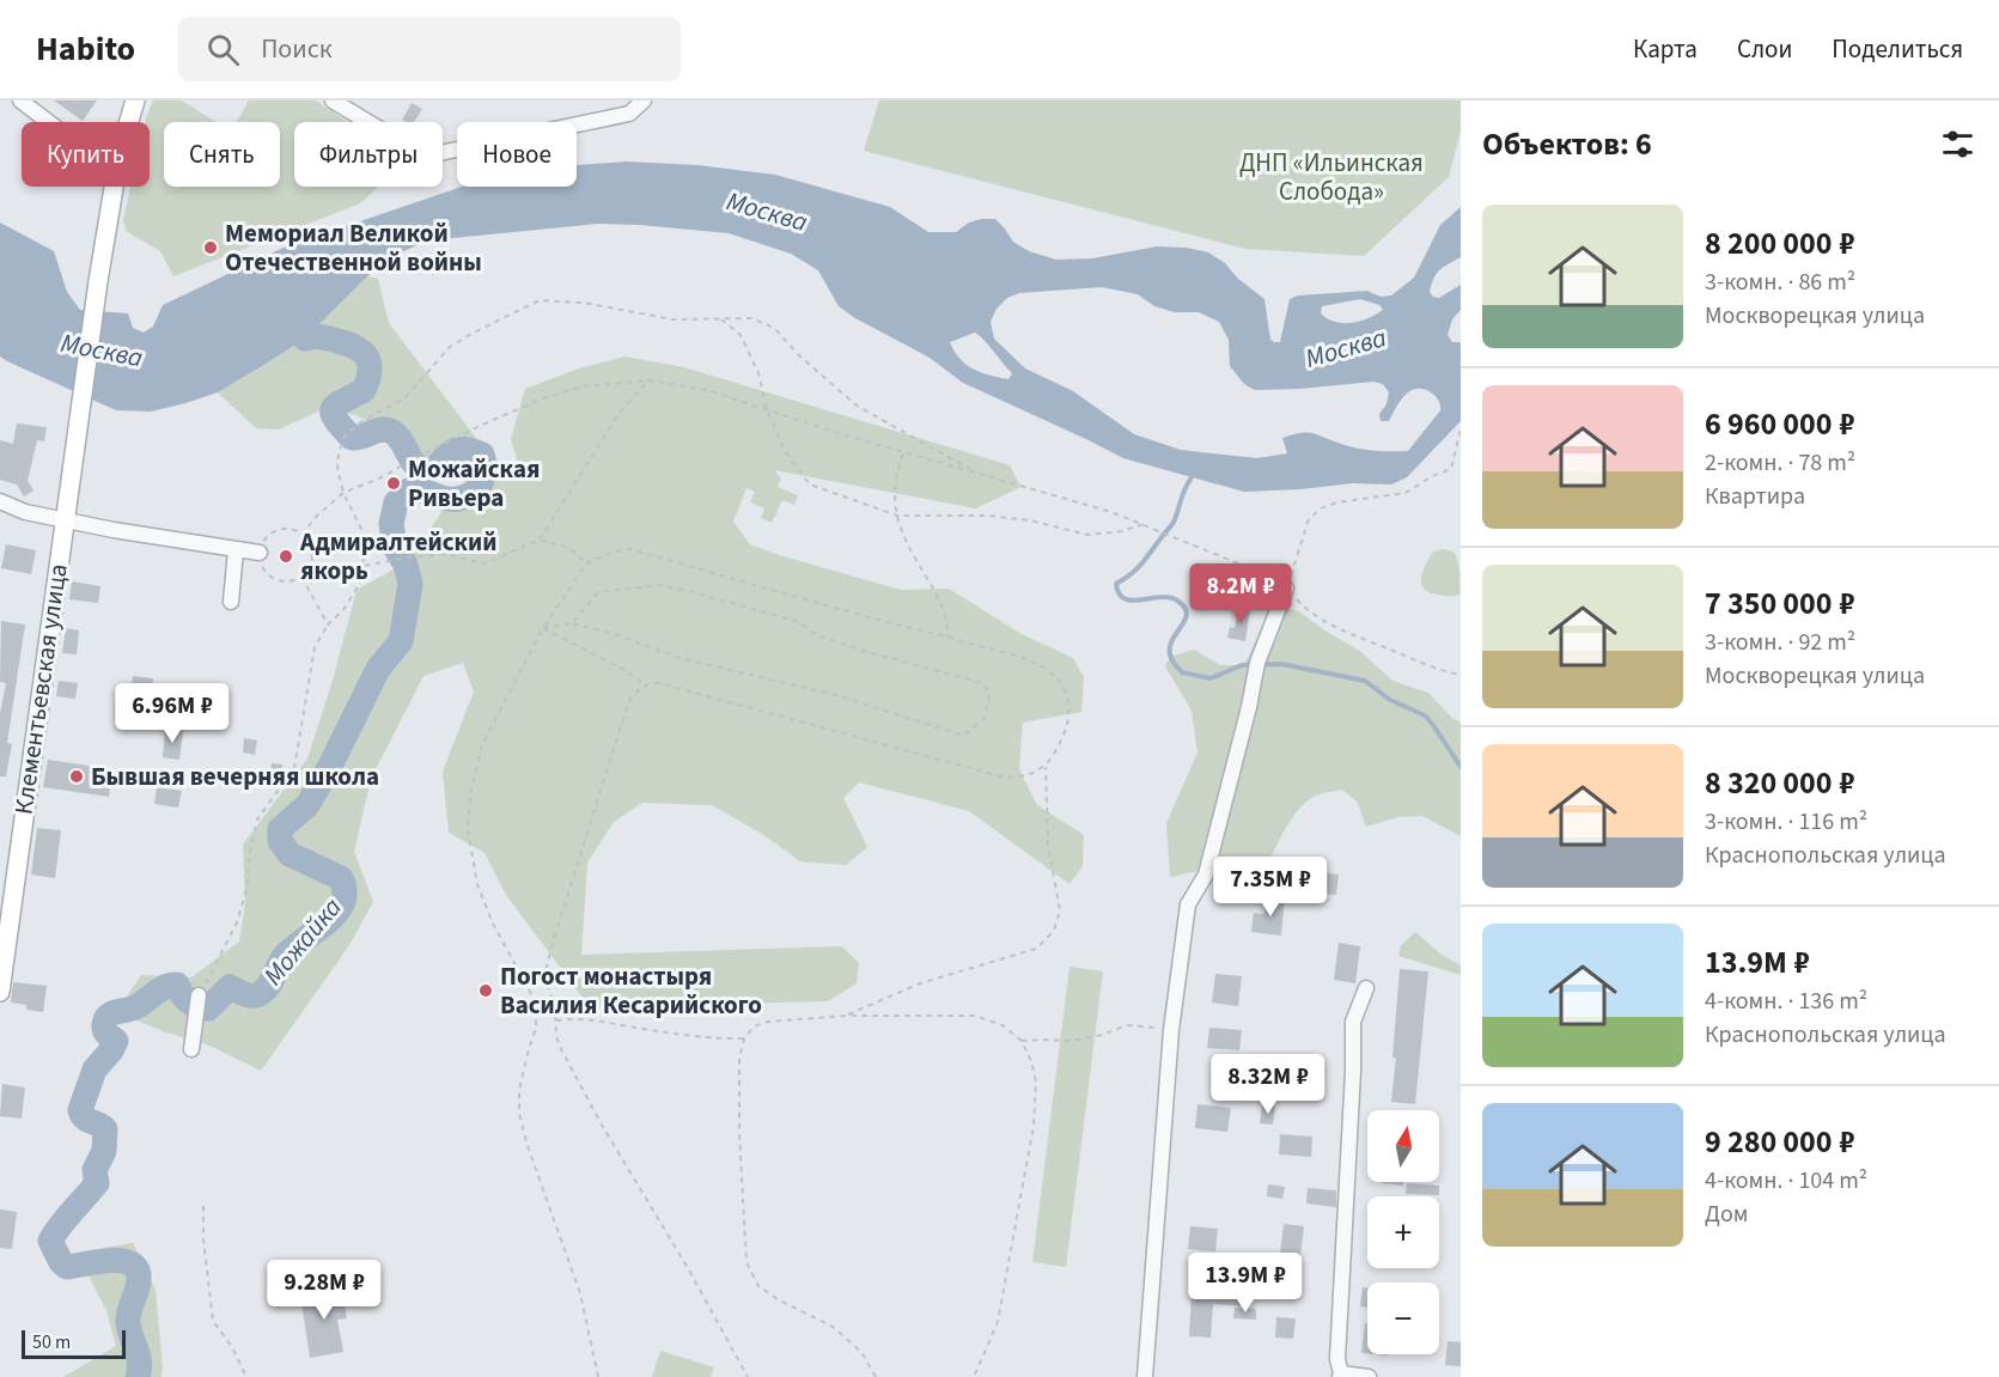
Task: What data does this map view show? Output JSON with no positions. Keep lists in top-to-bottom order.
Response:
{
  "streets": {
    "main road": ["Клементьевская улица"]
  },
  "water": ["Москва", "Можайка"],
  "parks": ["ДНП «Ильинская Слобода»"],
  "places": [
    "Мемориал Великой Отечественной войны",
    "Можайская Ривьера",
    "Адмиралтейский якорь",
    "Бывшая вечерняя школа",
    "Погост монастыря Василия Кесарийского"
  ],
  "scale_bar": "50 m",
  "north": "top",
  "page": {
    "header": "Habito",
    "search": "Поиск",
    "nav": ["Карта", "Слои", "Поделиться"],
    "heading": "Объектов: 6",
    "chip": [
      "Купить",
      "Снять",
      "Фильтры",
      "Новое"
    ],
    "list": [
      {
        "name": "8 200 000 ₽",
        "note": "3-комн. · 86 m² · Москворецкая улица"
      },
      {
        "name": "6 960 000 ₽",
        "note": "2-комн. · 78 m² · Квартира"
      },
      {
        "name": "7 350 000 ₽",
        "note": "3-комн. · 92 m² · Москворецкая улица"
      },
      {
        "name": "8 320 000 ₽",
        "note": "3-комн. · 116 m² · Краснопольская улица"
      },
      {
        "name": "13.9M ₽",
        "note": "4-комн. · 136 m² · Краснопольская улица"
      },
      {
        "name": "9 280 000 ₽",
        "note": "4-комн. · 104 m² · Дом"
      }
    ],
    "price": [
      "8.2M ₽",
      "6.96M ₽",
      "7.35M ₽",
      "8.32M ₽",
      "13.9M ₽",
      "9.28M ₽"
    ],
    "map_buttons": ["+", "−"],
    "scale": "50 m"
  }
}
